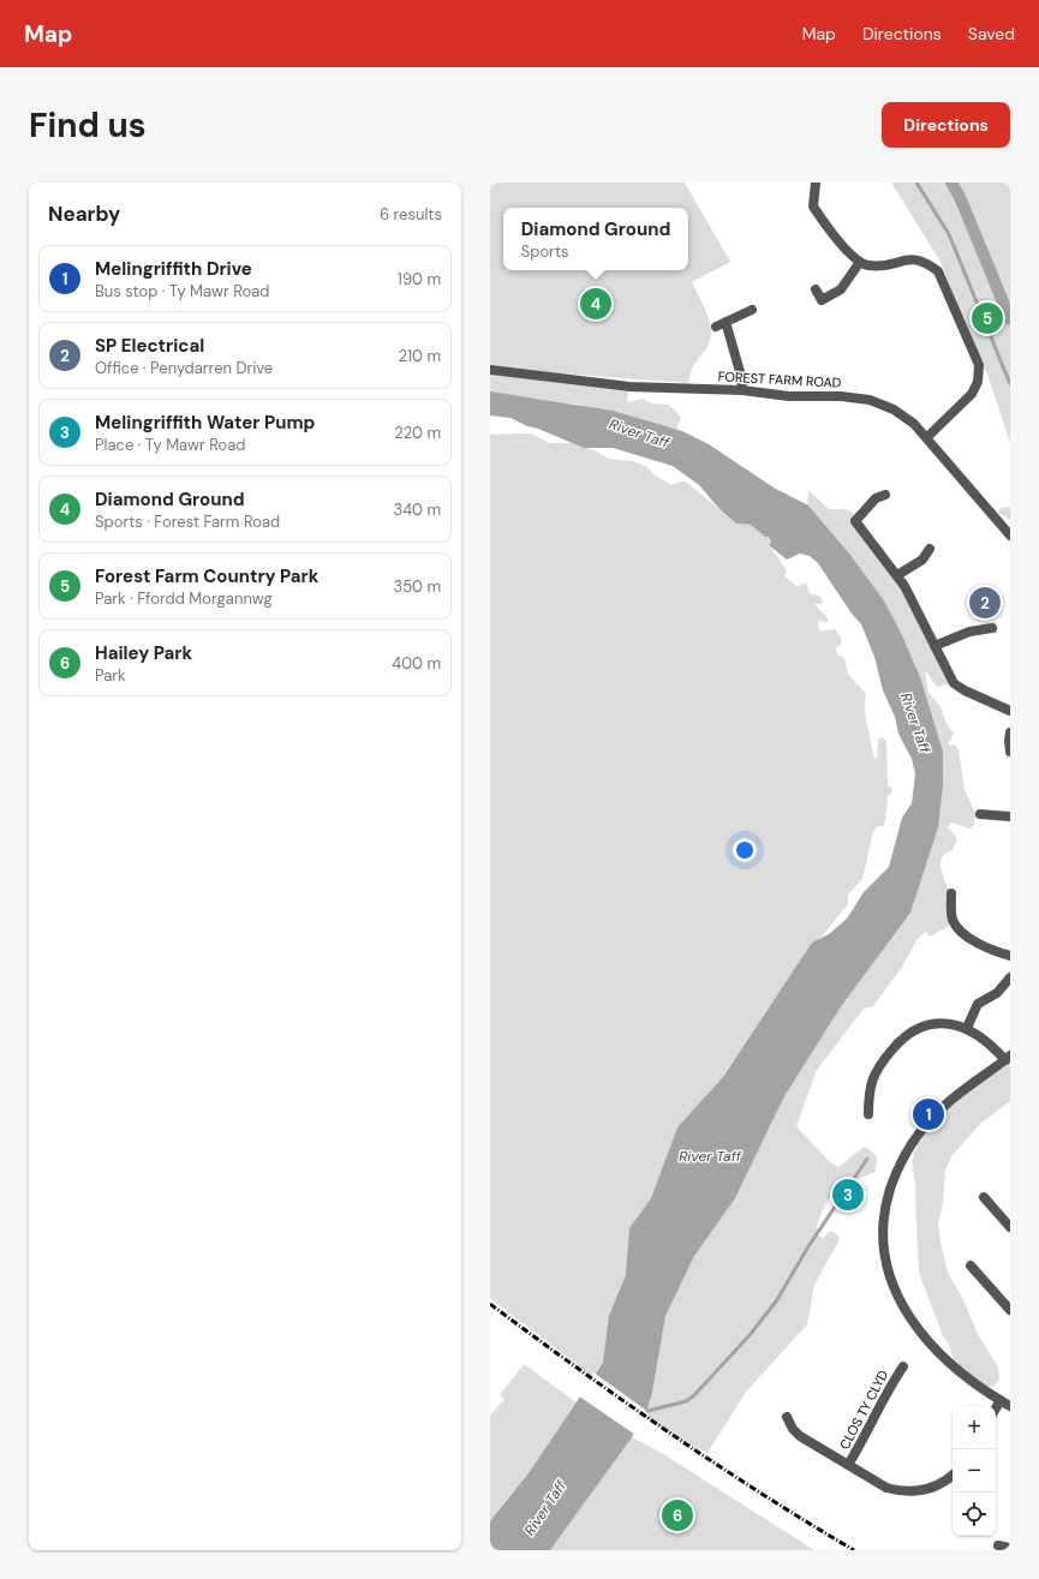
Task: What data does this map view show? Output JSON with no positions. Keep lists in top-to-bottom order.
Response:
{
  "streets": {
    "street": ["FOREST FARM ROAD", "CLOS TY CLYD"]
  },
  "water": ["River Taff"],
  "page": {
    "header": "Map",
    "nav": ["Map", "Directions", "Saved"],
    "buttons": "Directions",
    "title": "Find us",
    "heading": ["Nearby", "6 results"],
    "popup": ["Diamond Ground", "Sports"],
    "list": [
      {
        "mark": "1",
        "name": "Melingriffith Drive",
        "note": "Bus stop · Ty Mawr Road",
        "value": "190 m"
      },
      {
        "mark": "2",
        "name": "SP Electrical",
        "note": "Office · Penydarren Drive",
        "value": "210 m"
      },
      {
        "mark": "3",
        "name": "Melingriffith Water Pump",
        "note": "Place · Ty Mawr Road",
        "value": "220 m"
      },
      {
        "mark": "4",
        "name": "Diamond Ground",
        "note": "Sports · Forest Farm Road",
        "value": "340 m"
      },
      {
        "mark": "5",
        "name": "Forest Farm Country Park",
        "note": "Park · Ffordd Morgannwg",
        "value": "350 m"
      },
      {
        "mark": "6",
        "name": "Hailey Park",
        "note": "Park",
        "value": "400 m"
      }
    ],
    "pins": [
      "4",
      "5",
      "2",
      "1",
      "3",
      "6"
    ],
    "map_buttons": ["+", "−"]
  }
}
